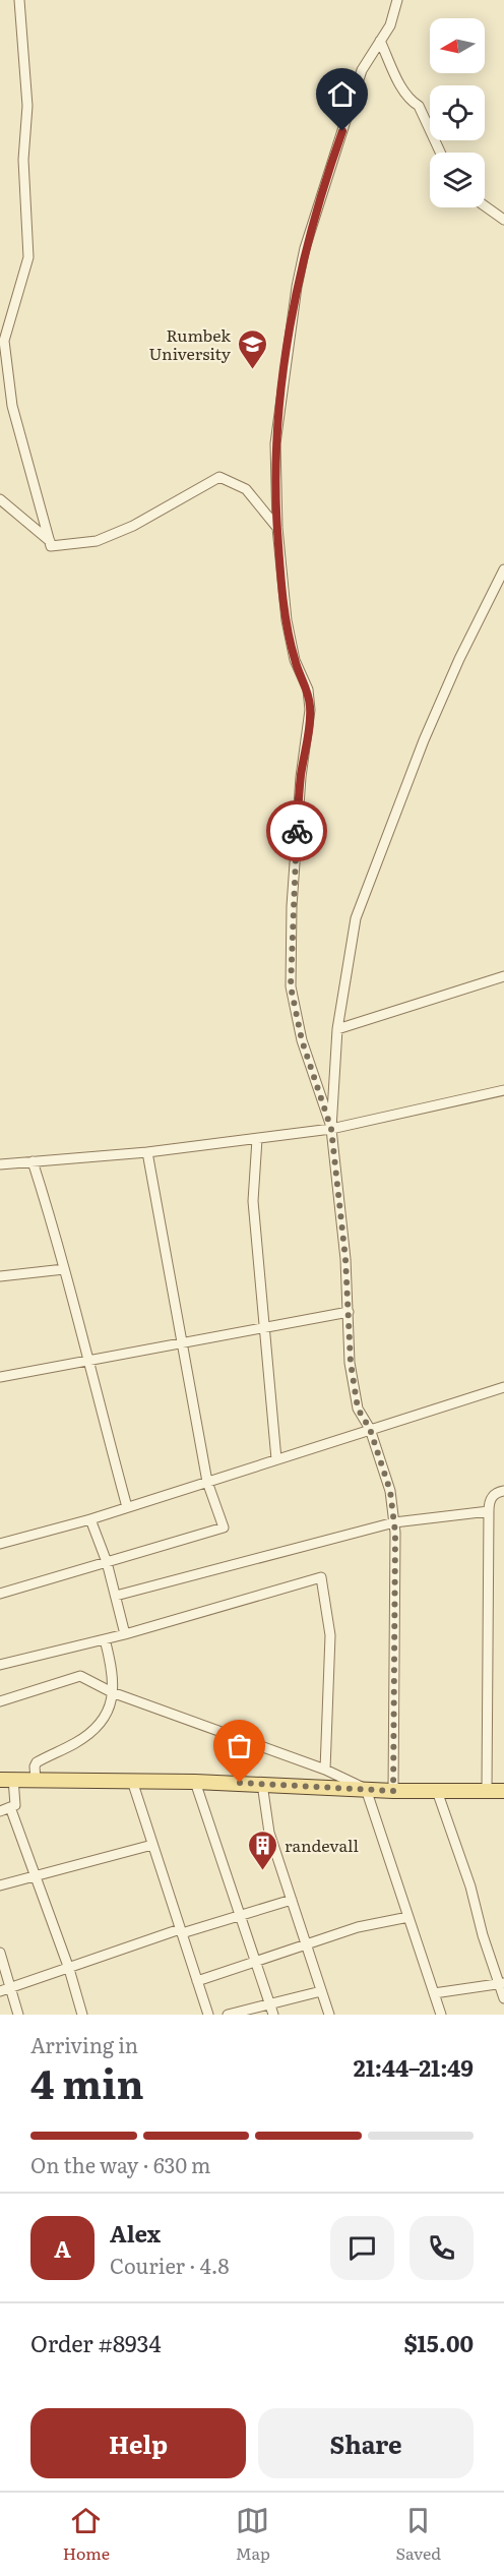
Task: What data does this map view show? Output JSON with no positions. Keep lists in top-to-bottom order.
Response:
{
  "places": {
    "school or university": ["Rumbek University"],
    "building": ["randevall"]
  },
  "north": "left",
  "page": {
    "heading": ["4 min", "Arriving in", "21:44–21:49"],
    "panel": [
      "Alex",
      "Courier · 4.8",
      "Order #8934",
      "$15.00"
    ],
    "bar": "On the way · 630 m",
    "round": "A",
    "buttons": ["Help", "Share"],
    "tabs": ["Home", "Map", "Saved"]
  }
}
